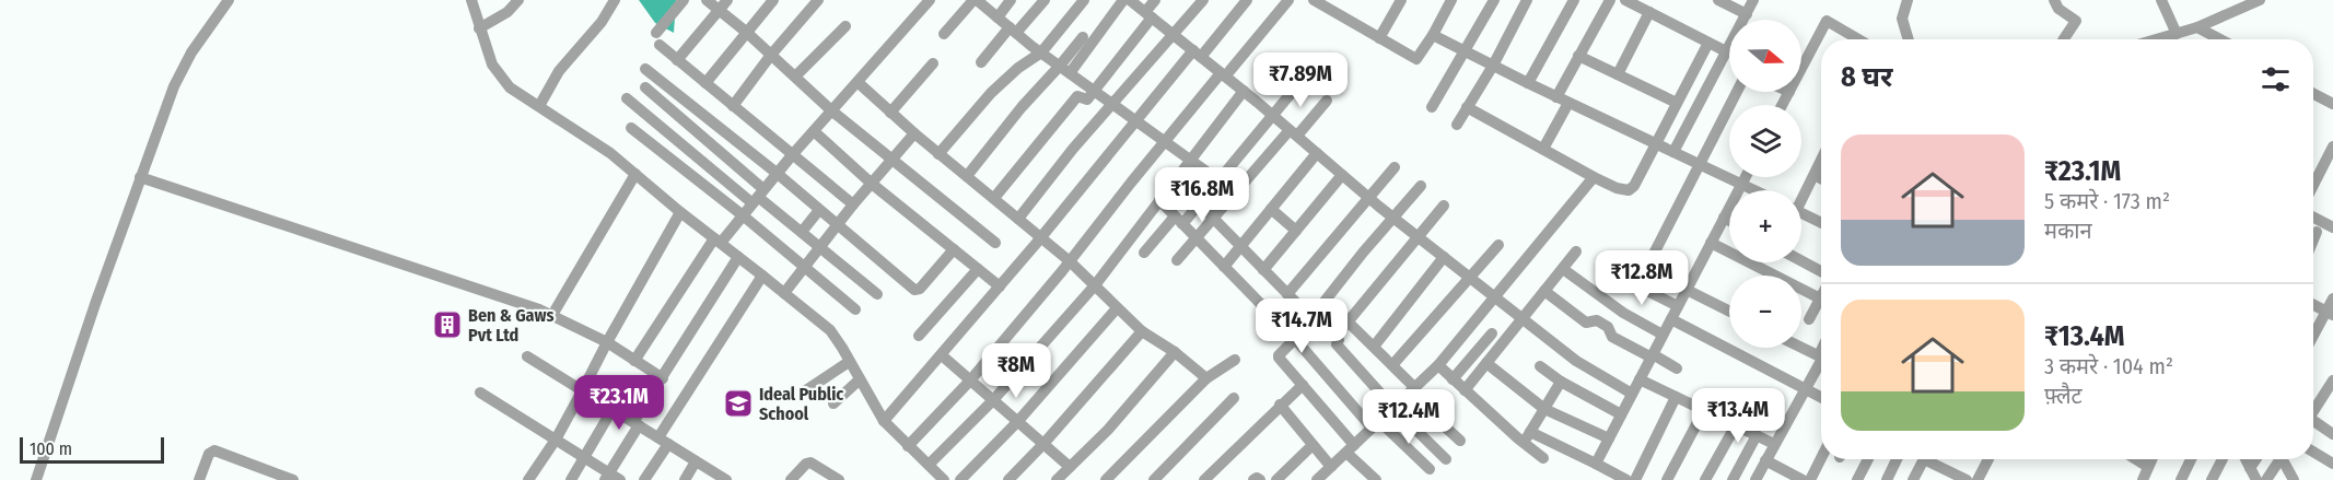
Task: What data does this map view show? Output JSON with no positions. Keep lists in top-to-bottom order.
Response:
{
  "places": {
    "building": ["Ben & Gaws Pvt Ltd"],
    "school or university": ["Ideal Public School"]
  },
  "scale_bar": "100 m",
  "north": "right",
  "page": {
    "map_buttons": ["+", "−"],
    "heading": "8 घर",
    "price": [
      "₹7.89M",
      "₹16.8M",
      "₹12.8M",
      "₹14.7M",
      "₹8M",
      "₹23.1M",
      "₹13.4M",
      "₹12.4M"
    ],
    "list": [
      {
        "name": "₹23.1M",
        "note": "5 कमरे · 173 m² · मकान"
      },
      {
        "name": "₹13.4M",
        "note": "3 कमरे · 104 m² · फ़्लैट"
      }
    ],
    "scale": "100 m"
  }
}
